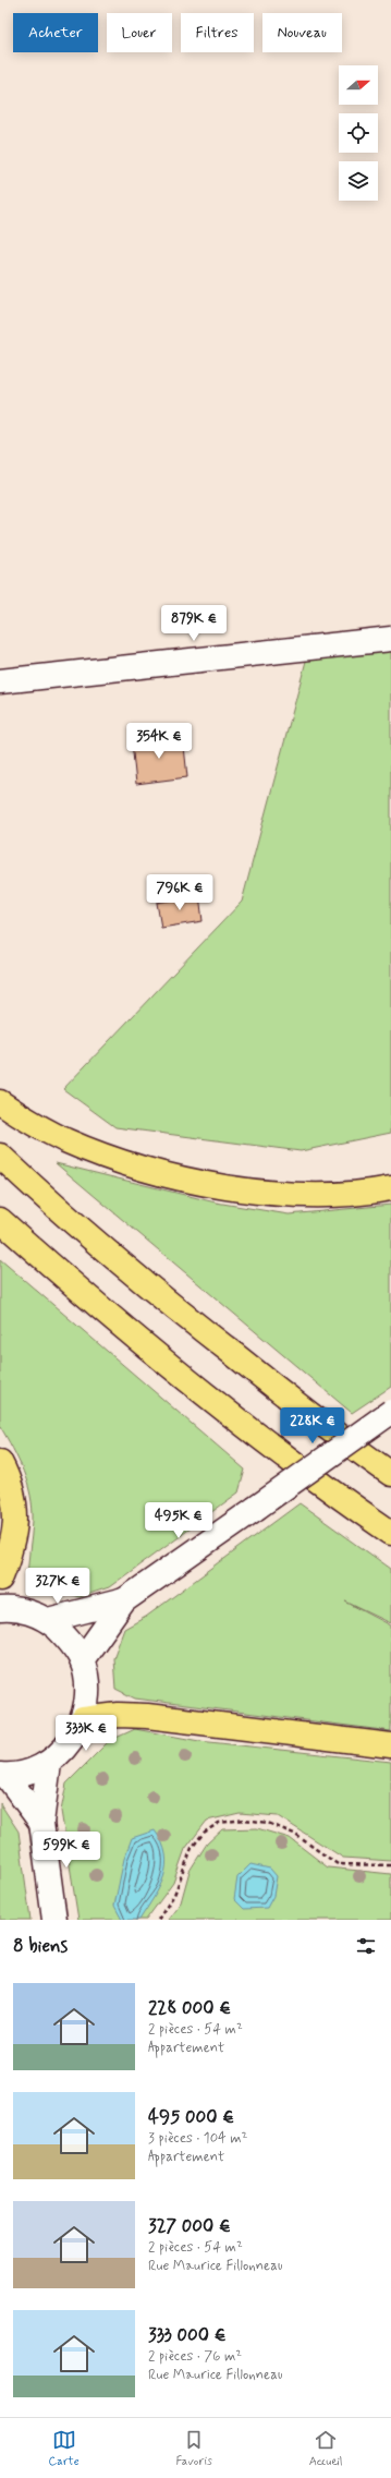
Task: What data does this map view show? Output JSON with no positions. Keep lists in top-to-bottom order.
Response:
{
  "north": "right",
  "page": {
    "chip": [
      "Acheter",
      "Louer",
      "Filtres",
      "Nouveau"
    ],
    "price": [
      "879K €",
      "354K €",
      "796K €",
      "228K €",
      "495K €",
      "327K €",
      "333K €",
      "599K €"
    ],
    "heading": "8 biens",
    "list": [
      {
        "name": "228 000 €",
        "note": "2 pièces · 54 m² · Appartement"
      },
      {
        "name": "495 000 €",
        "note": "3 pièces · 104 m² · Appartement"
      },
      {
        "name": "327 000 €",
        "note": "2 pièces · 54 m² · Rue Maurice Fillonneau"
      },
      {
        "name": "333 000 €",
        "note": "2 pièces · 76 m² · Rue Maurice Fillonneau"
      }
    ],
    "tabs": ["Carte", "Favoris", "Accueil"]
  }
}
